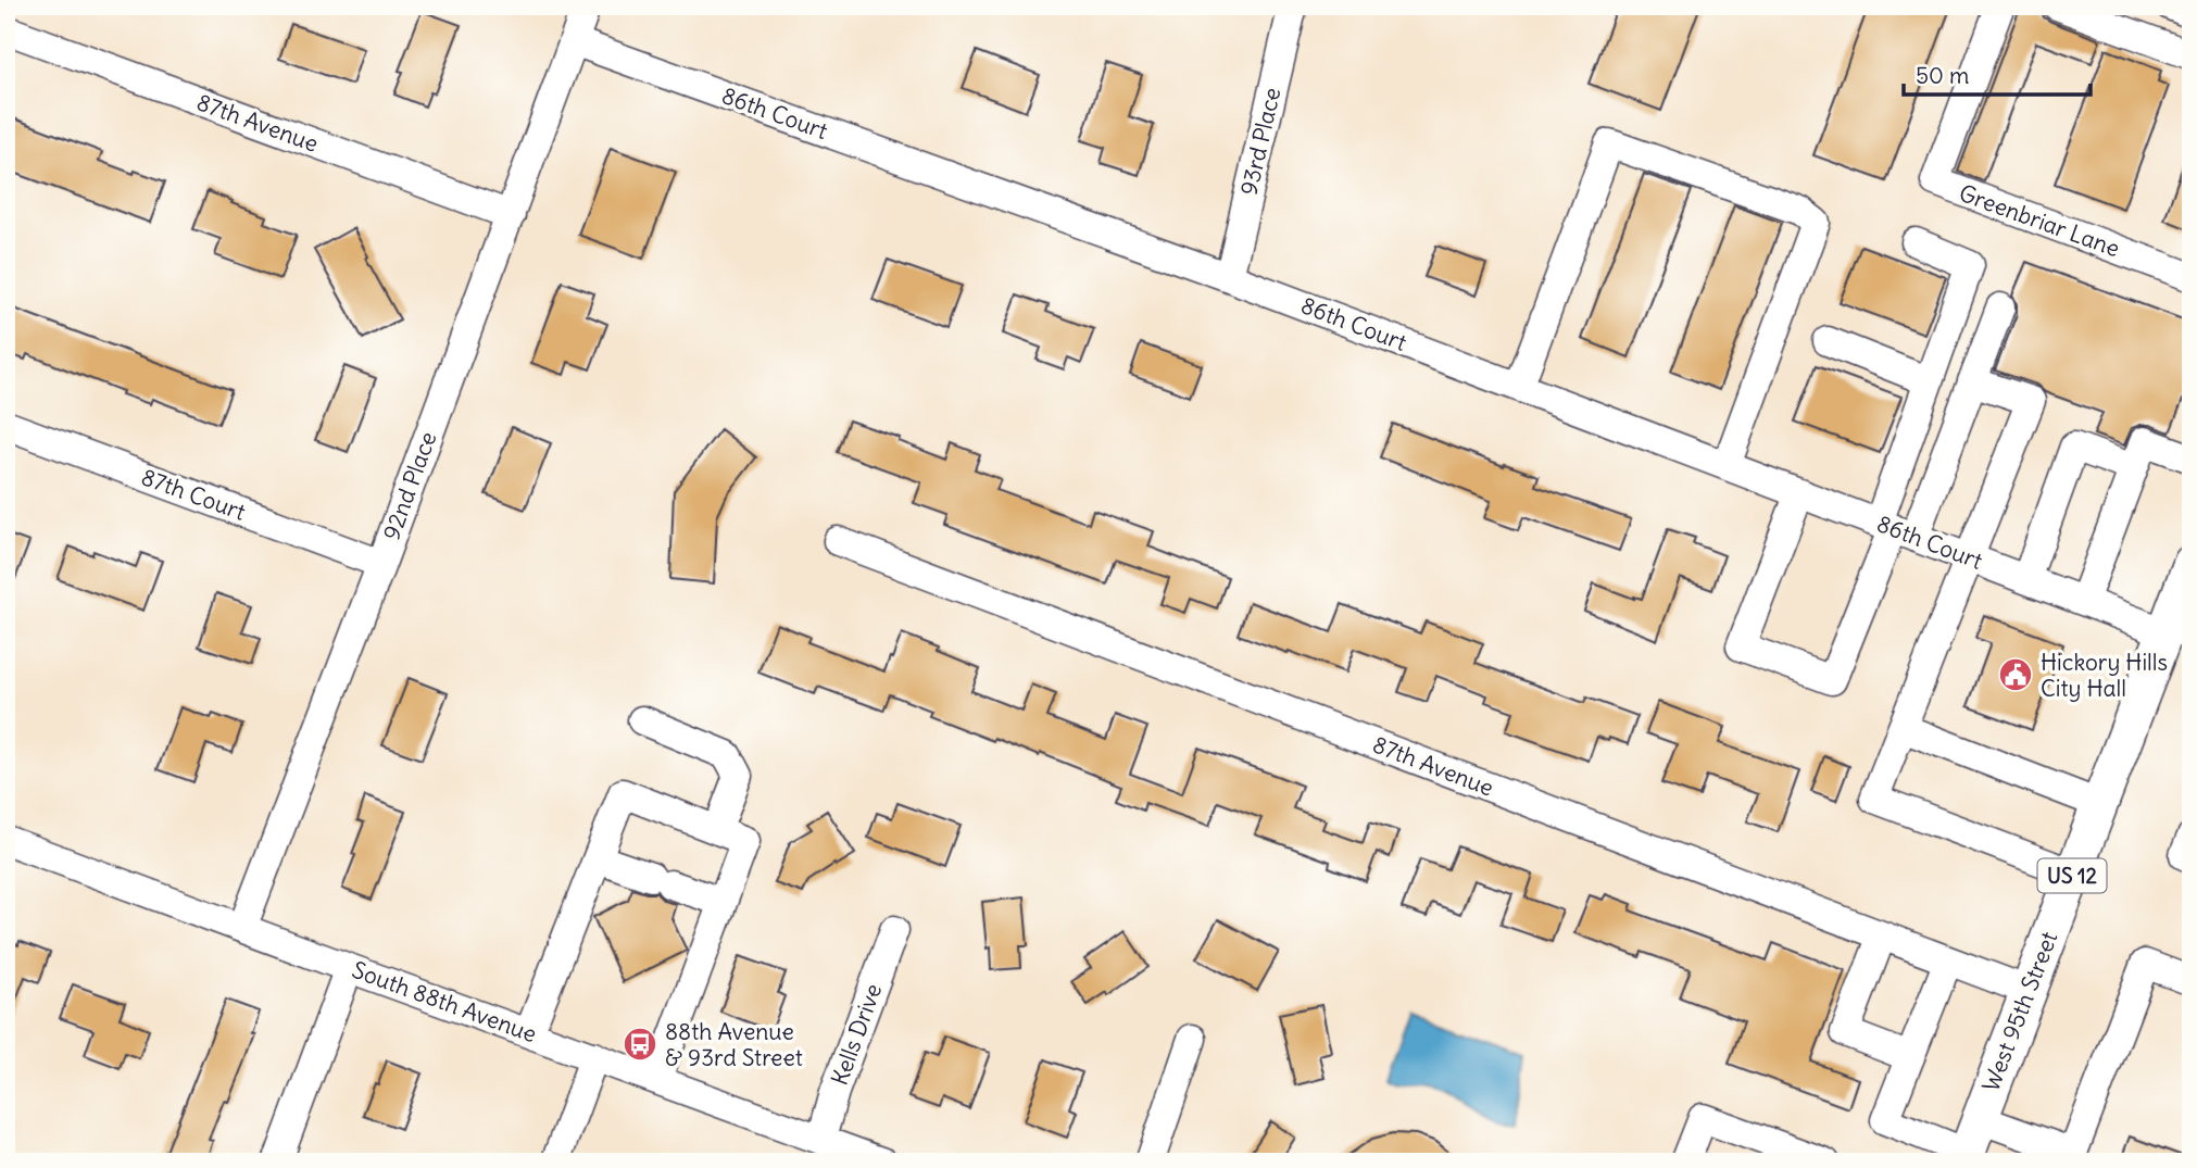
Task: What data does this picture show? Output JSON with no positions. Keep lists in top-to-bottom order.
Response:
{
  "streets": {
    "main road": ["US 12", "West 95th Street"],
    "street": [
      "86th Court",
      "87th Avenue",
      "93rd Place",
      "Greenbriar Lane",
      "92nd Place",
      "87th Court",
      "South 88th Avenue",
      "Kells Drive"
    ]
  },
  "crossings": [
    ["86th Court", "93rd Place"],
    ["86th Court", "92nd Place"],
    ["86th Court", "West 95th Street"],
    ["87th Avenue", "92nd Place"],
    ["87th Avenue", "West 95th Street"],
    ["92nd Place", "87th Court"],
    ["92nd Place", "South 88th Avenue"],
    ["South 88th Avenue", "Kells Drive"]
  ],
  "places": {
    "public building": ["Hickory Hills City Hall"],
    "bus stop": ["88th Avenue & 93rd Street"]
  },
  "scale_bar": "50 m"
}
